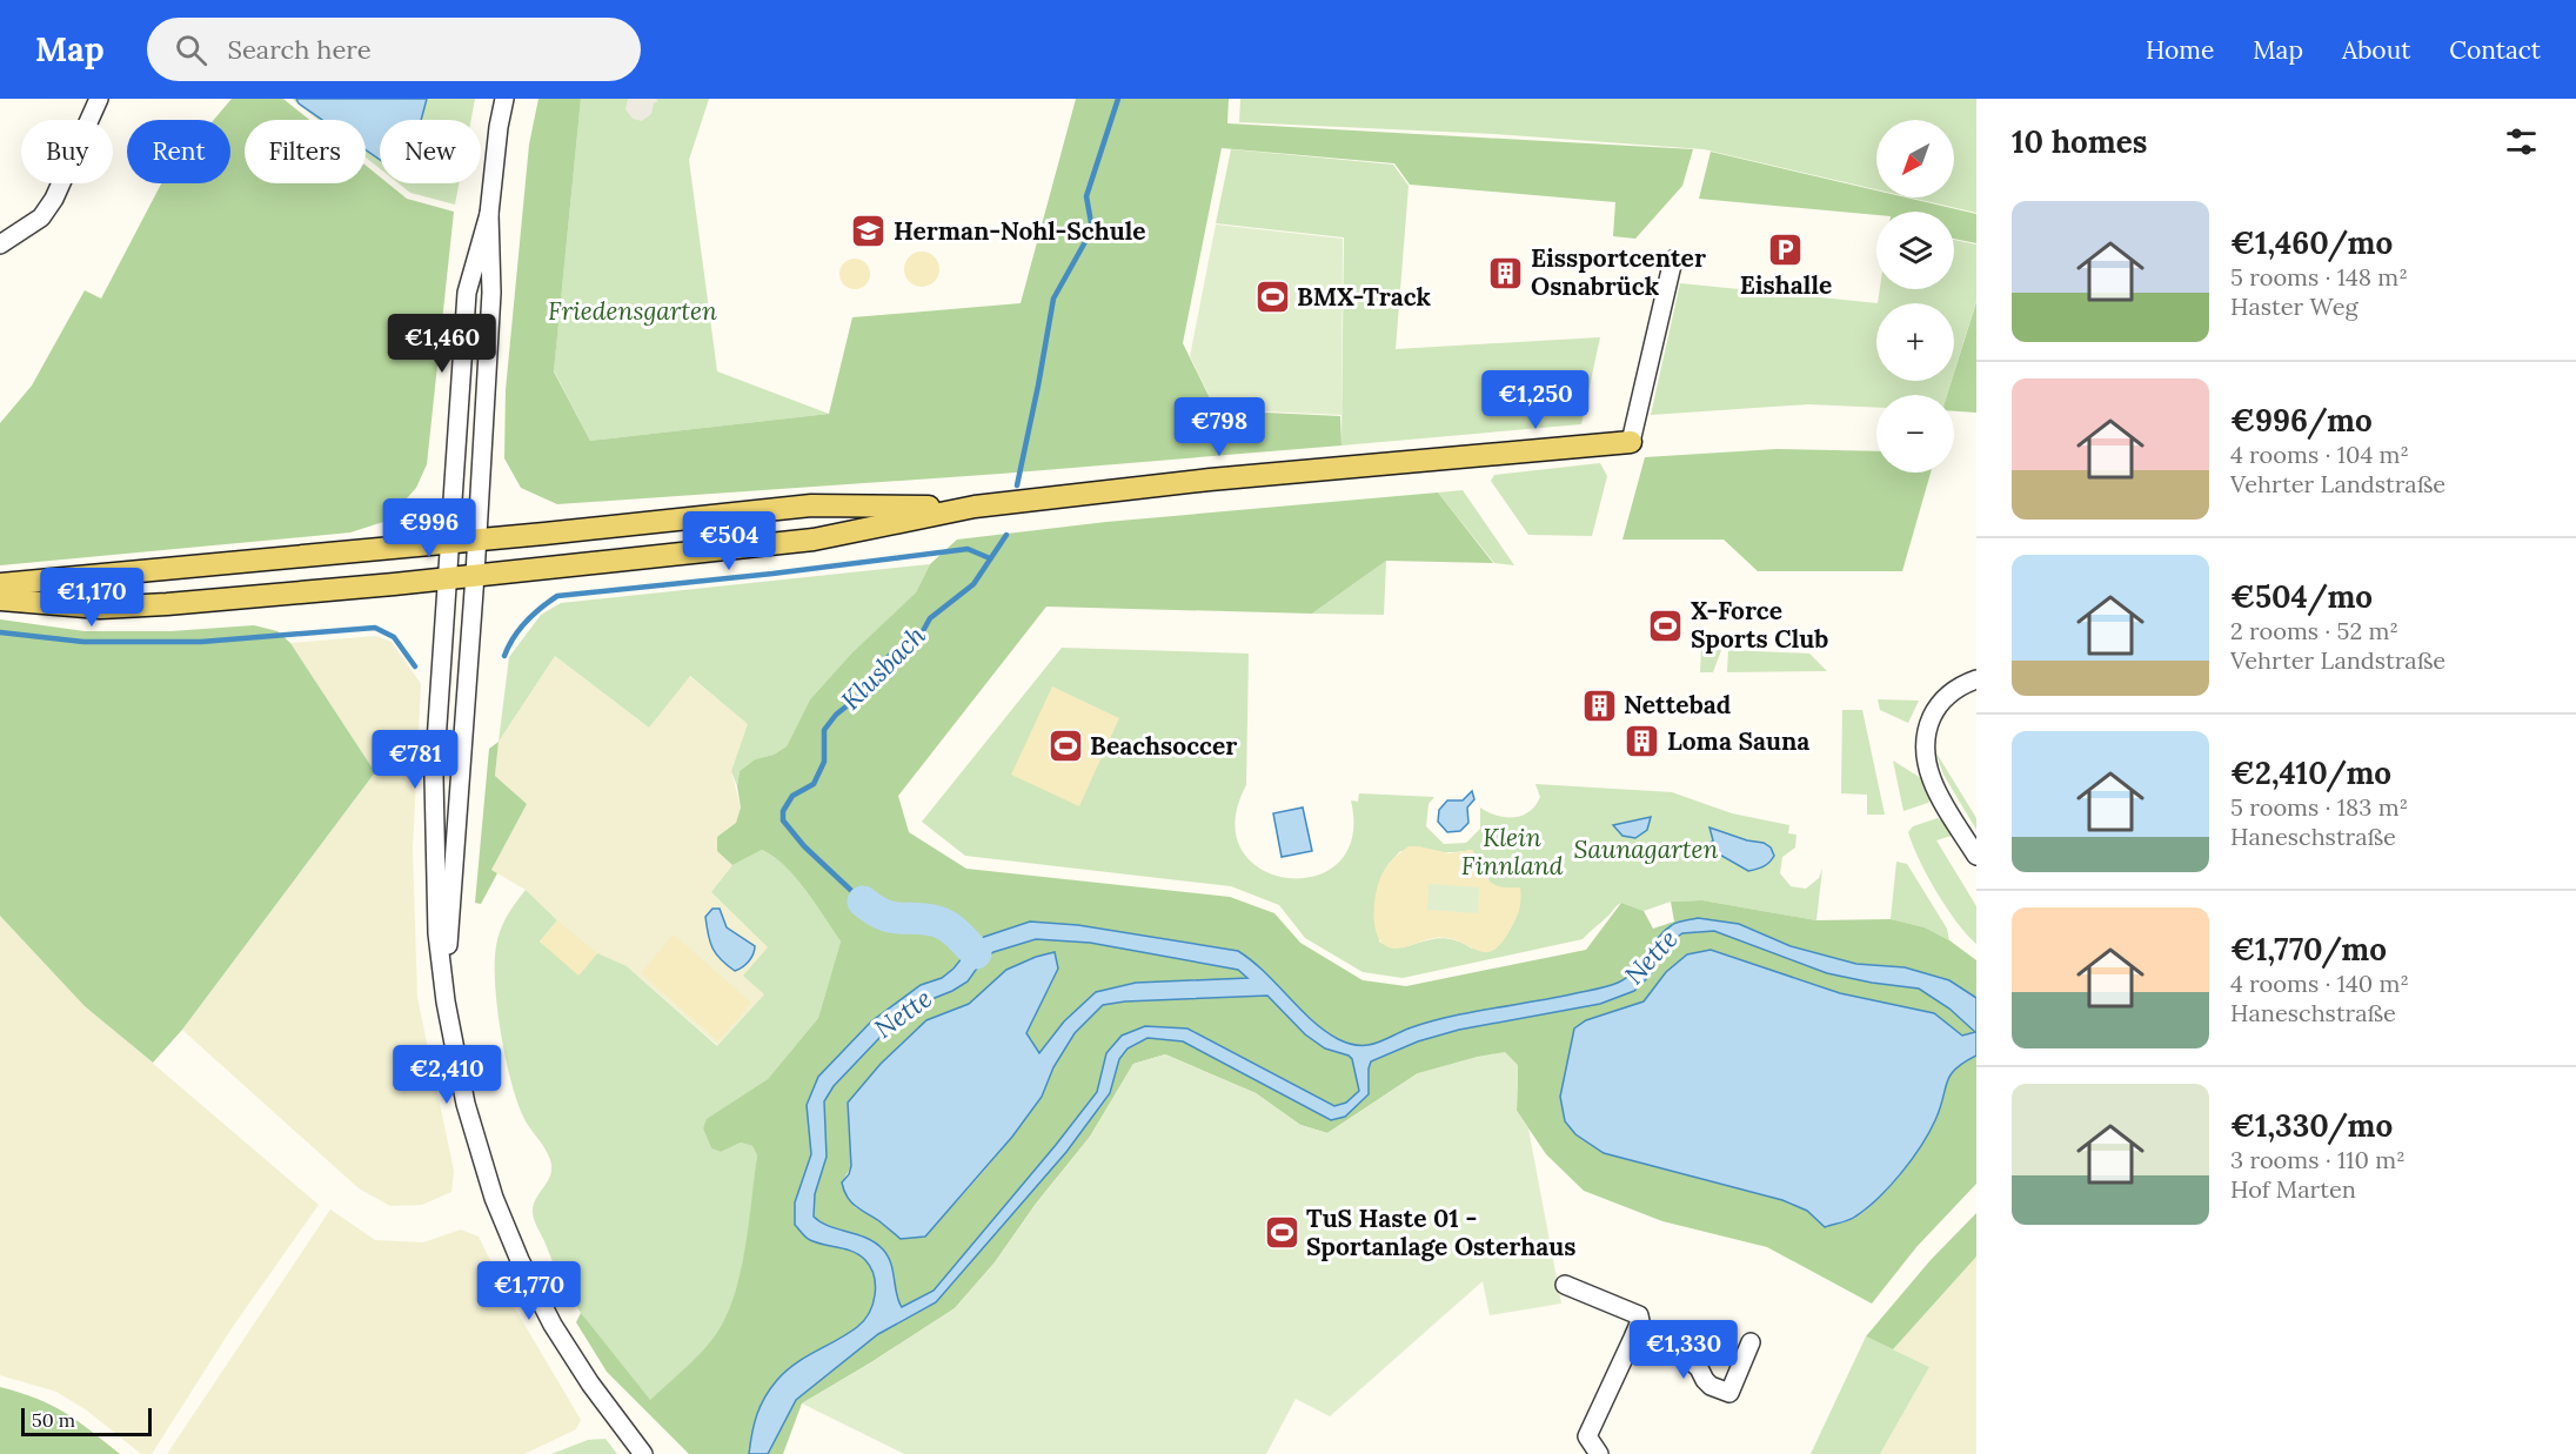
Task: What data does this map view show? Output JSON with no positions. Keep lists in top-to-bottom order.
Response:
{
  "water": ["Klusbach", "Nette"],
  "parks": ["Friedensgarten", "Klein Finnland", "Saunagarten"],
  "places": {
    "school or university": ["Herman-Nohl-Schule"],
    "parking": ["Eishalle"],
    "building": ["Eissportcenter Osnabrück", "Nettebad", "Loma Sauna"],
    "sports": [
      "BMX-Track",
      "X-Force Sports Club",
      "Beachsoccer",
      "TuS Haste 01 - Sportanlage Osterhaus"
    ]
  },
  "scale_bar": "50 m",
  "north": "bottom left",
  "page": {
    "header": "Map",
    "search": "Search here",
    "nav": [
      "Home",
      "Map",
      "About",
      "Contact"
    ],
    "heading": "10 homes",
    "map_buttons": ["+", "−"],
    "chip": [
      "Buy",
      "Rent",
      "Filters",
      "New"
    ],
    "list": [
      {
        "name": "€1,460/mo",
        "note": "5 rooms · 148 m² · Haster Weg"
      },
      {
        "name": "€996/mo",
        "note": "4 rooms · 104 m² · Vehrter Landstraße"
      },
      {
        "name": "€504/mo",
        "note": "2 rooms · 52 m² · Vehrter Landstraße"
      },
      {
        "name": "€2,410/mo",
        "note": "5 rooms · 183 m² · Haneschstraße"
      },
      {
        "name": "€1,770/mo",
        "note": "4 rooms · 140 m² · Haneschstraße"
      },
      {
        "name": "€1,330/mo",
        "note": "3 rooms · 110 m² · Hof Marten"
      }
    ],
    "price": [
      "€1,460",
      "€1,250",
      "€798",
      "€996",
      "€504",
      "€1,170",
      "€781",
      "€2,410",
      "€1,770",
      "€1,330"
    ],
    "scale": "50 m"
  }
}
